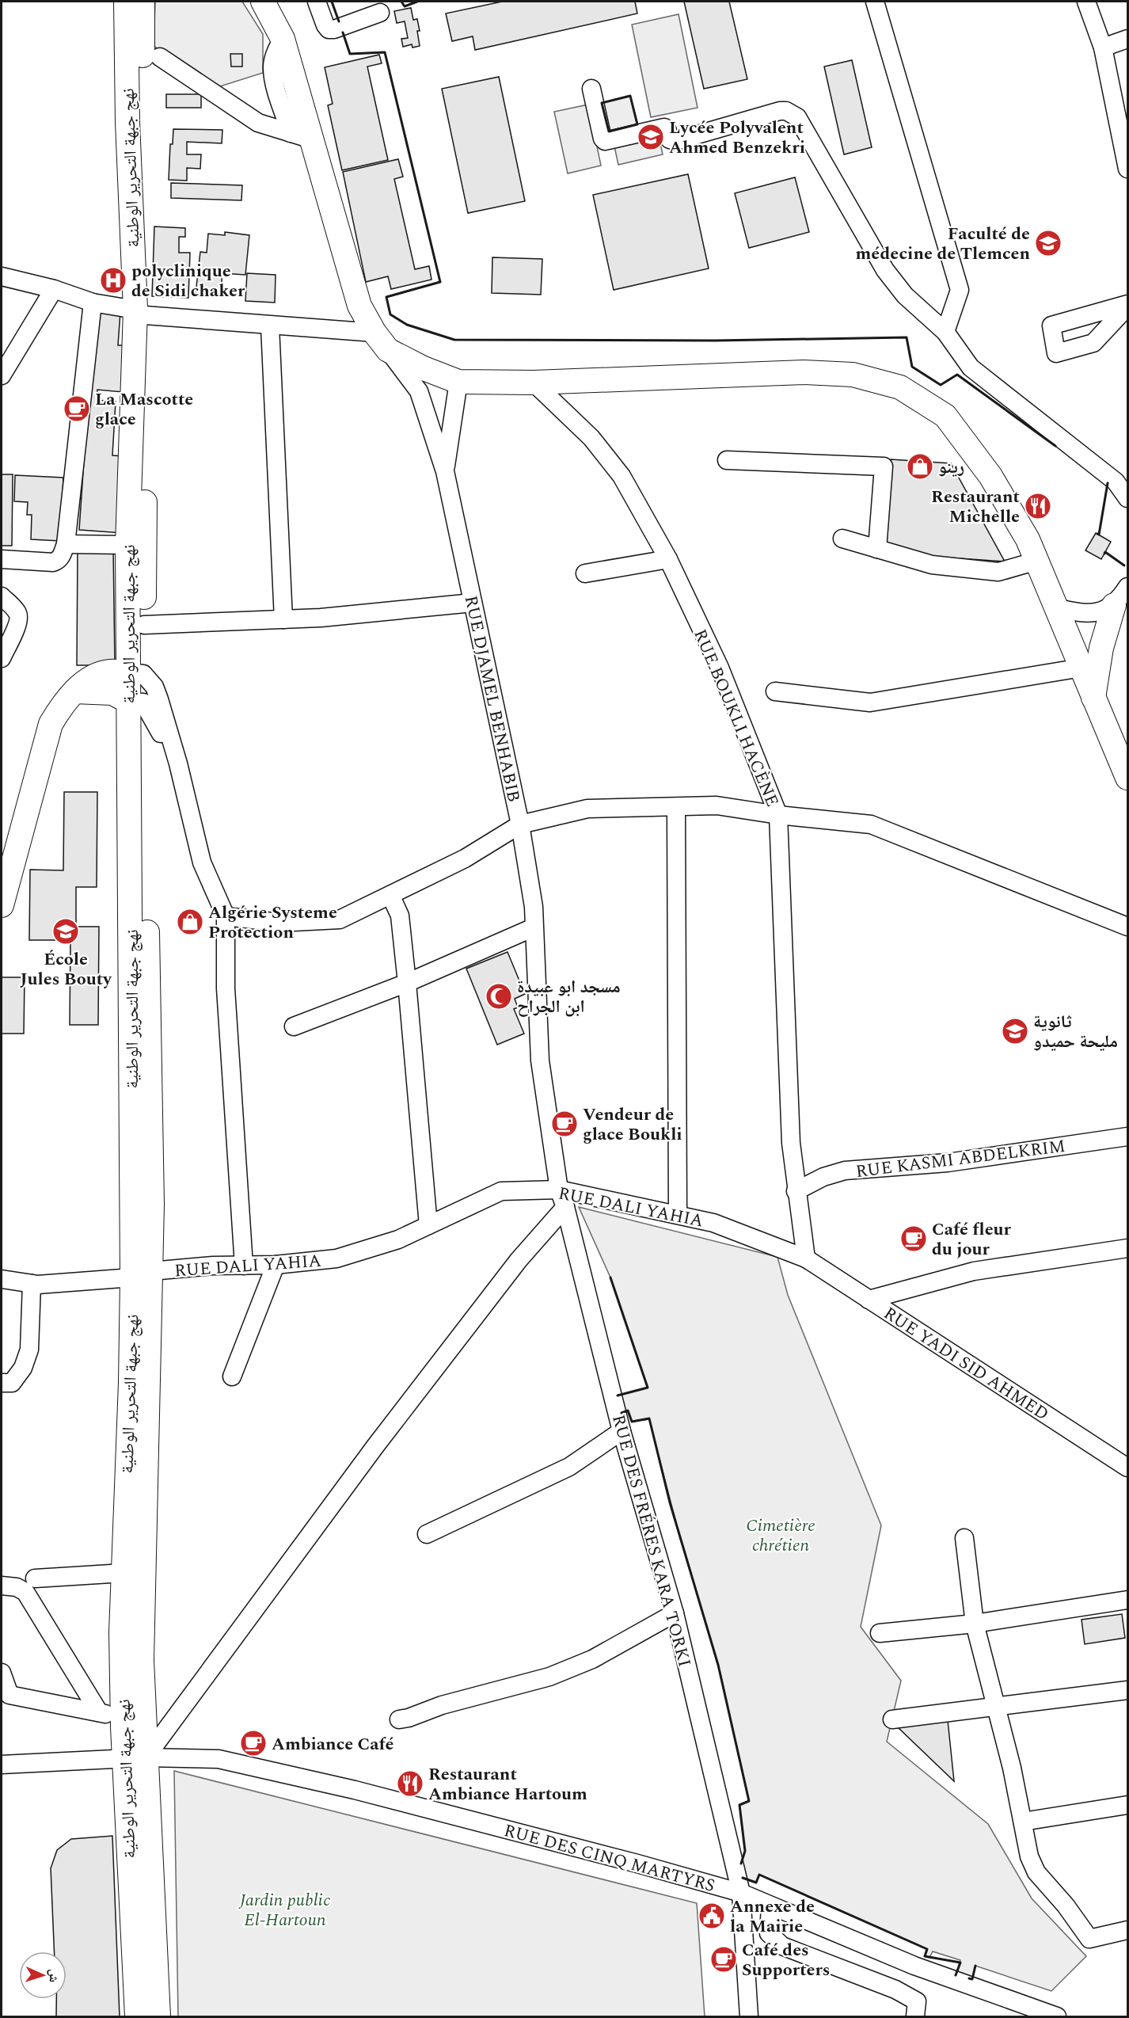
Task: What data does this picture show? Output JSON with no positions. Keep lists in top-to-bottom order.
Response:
{
  "streets": {
    "main road": ["نهج جبهة التحرير الوطنية"],
    "street": [
      "RUE DJAMEL BENHABIB",
      "RUE BOUKLI HACÈNE",
      "RUE KASMI ABDELKRIM",
      "RUE DALI YAHIA",
      "RUE YADI SID AHMED",
      "RUE DES FRÉRES KARA TORKI",
      "RUE DES CINQ MARTYRS"
    ]
  },
  "crossings": [
    ["نهج جبهة التحرير الوطنية", "RUE DALI YAHIA"],
    ["نهج جبهة التحرير الوطنية", "RUE DES CINQ MARTYRS"],
    ["RUE DJAMEL BENHABIB", "RUE DALI YAHIA"],
    ["RUE DJAMEL BENHABIB", "RUE DES FRÉRES KARA TORKI"],
    ["RUE BOUKLI HACÈNE", "RUE KASMI ABDELKRIM"],
    ["RUE BOUKLI HACÈNE", "RUE DALI YAHIA"],
    ["RUE BOUKLI HACÈNE", "RUE YADI SID AHMED"],
    ["RUE DALI YAHIA", "RUE YADI SID AHMED"],
    ["RUE DALI YAHIA", "RUE DES FRÉRES KARA TORKI"],
    ["RUE DES FRÉRES KARA TORKI", "RUE DES CINQ MARTYRS"]
  ],
  "parks": ["Cimetière chrétien", "Jardin public El-Hartoun"],
  "places": {
    "school or university": [
      "Lycée Polyvalent Ahmed Benzekri",
      "Faculté de médecine de Tlemcen",
      "École Jules Bouty",
      "ثانوية مليحة حميدو"
    ],
    "hospital": ["polyclinique de Sidi chaker"],
    "cafe": [
      "La Mascotte glace",
      "Vendeur de glace Boukli",
      "Café fleur du jour",
      "Ambiance Café",
      "Café des Supporters"
    ],
    "shop": ["رينو", "Algérie Systeme Protection"],
    "restaurant": ["Restaurant Michelle", "Restaurant Ambiance Hartoum"],
    "mosque": ["مسجد ابو عبيدة ابن الجراح"],
    "public building": ["Annexe de la Mairie"]
  },
  "north": "right"
}
